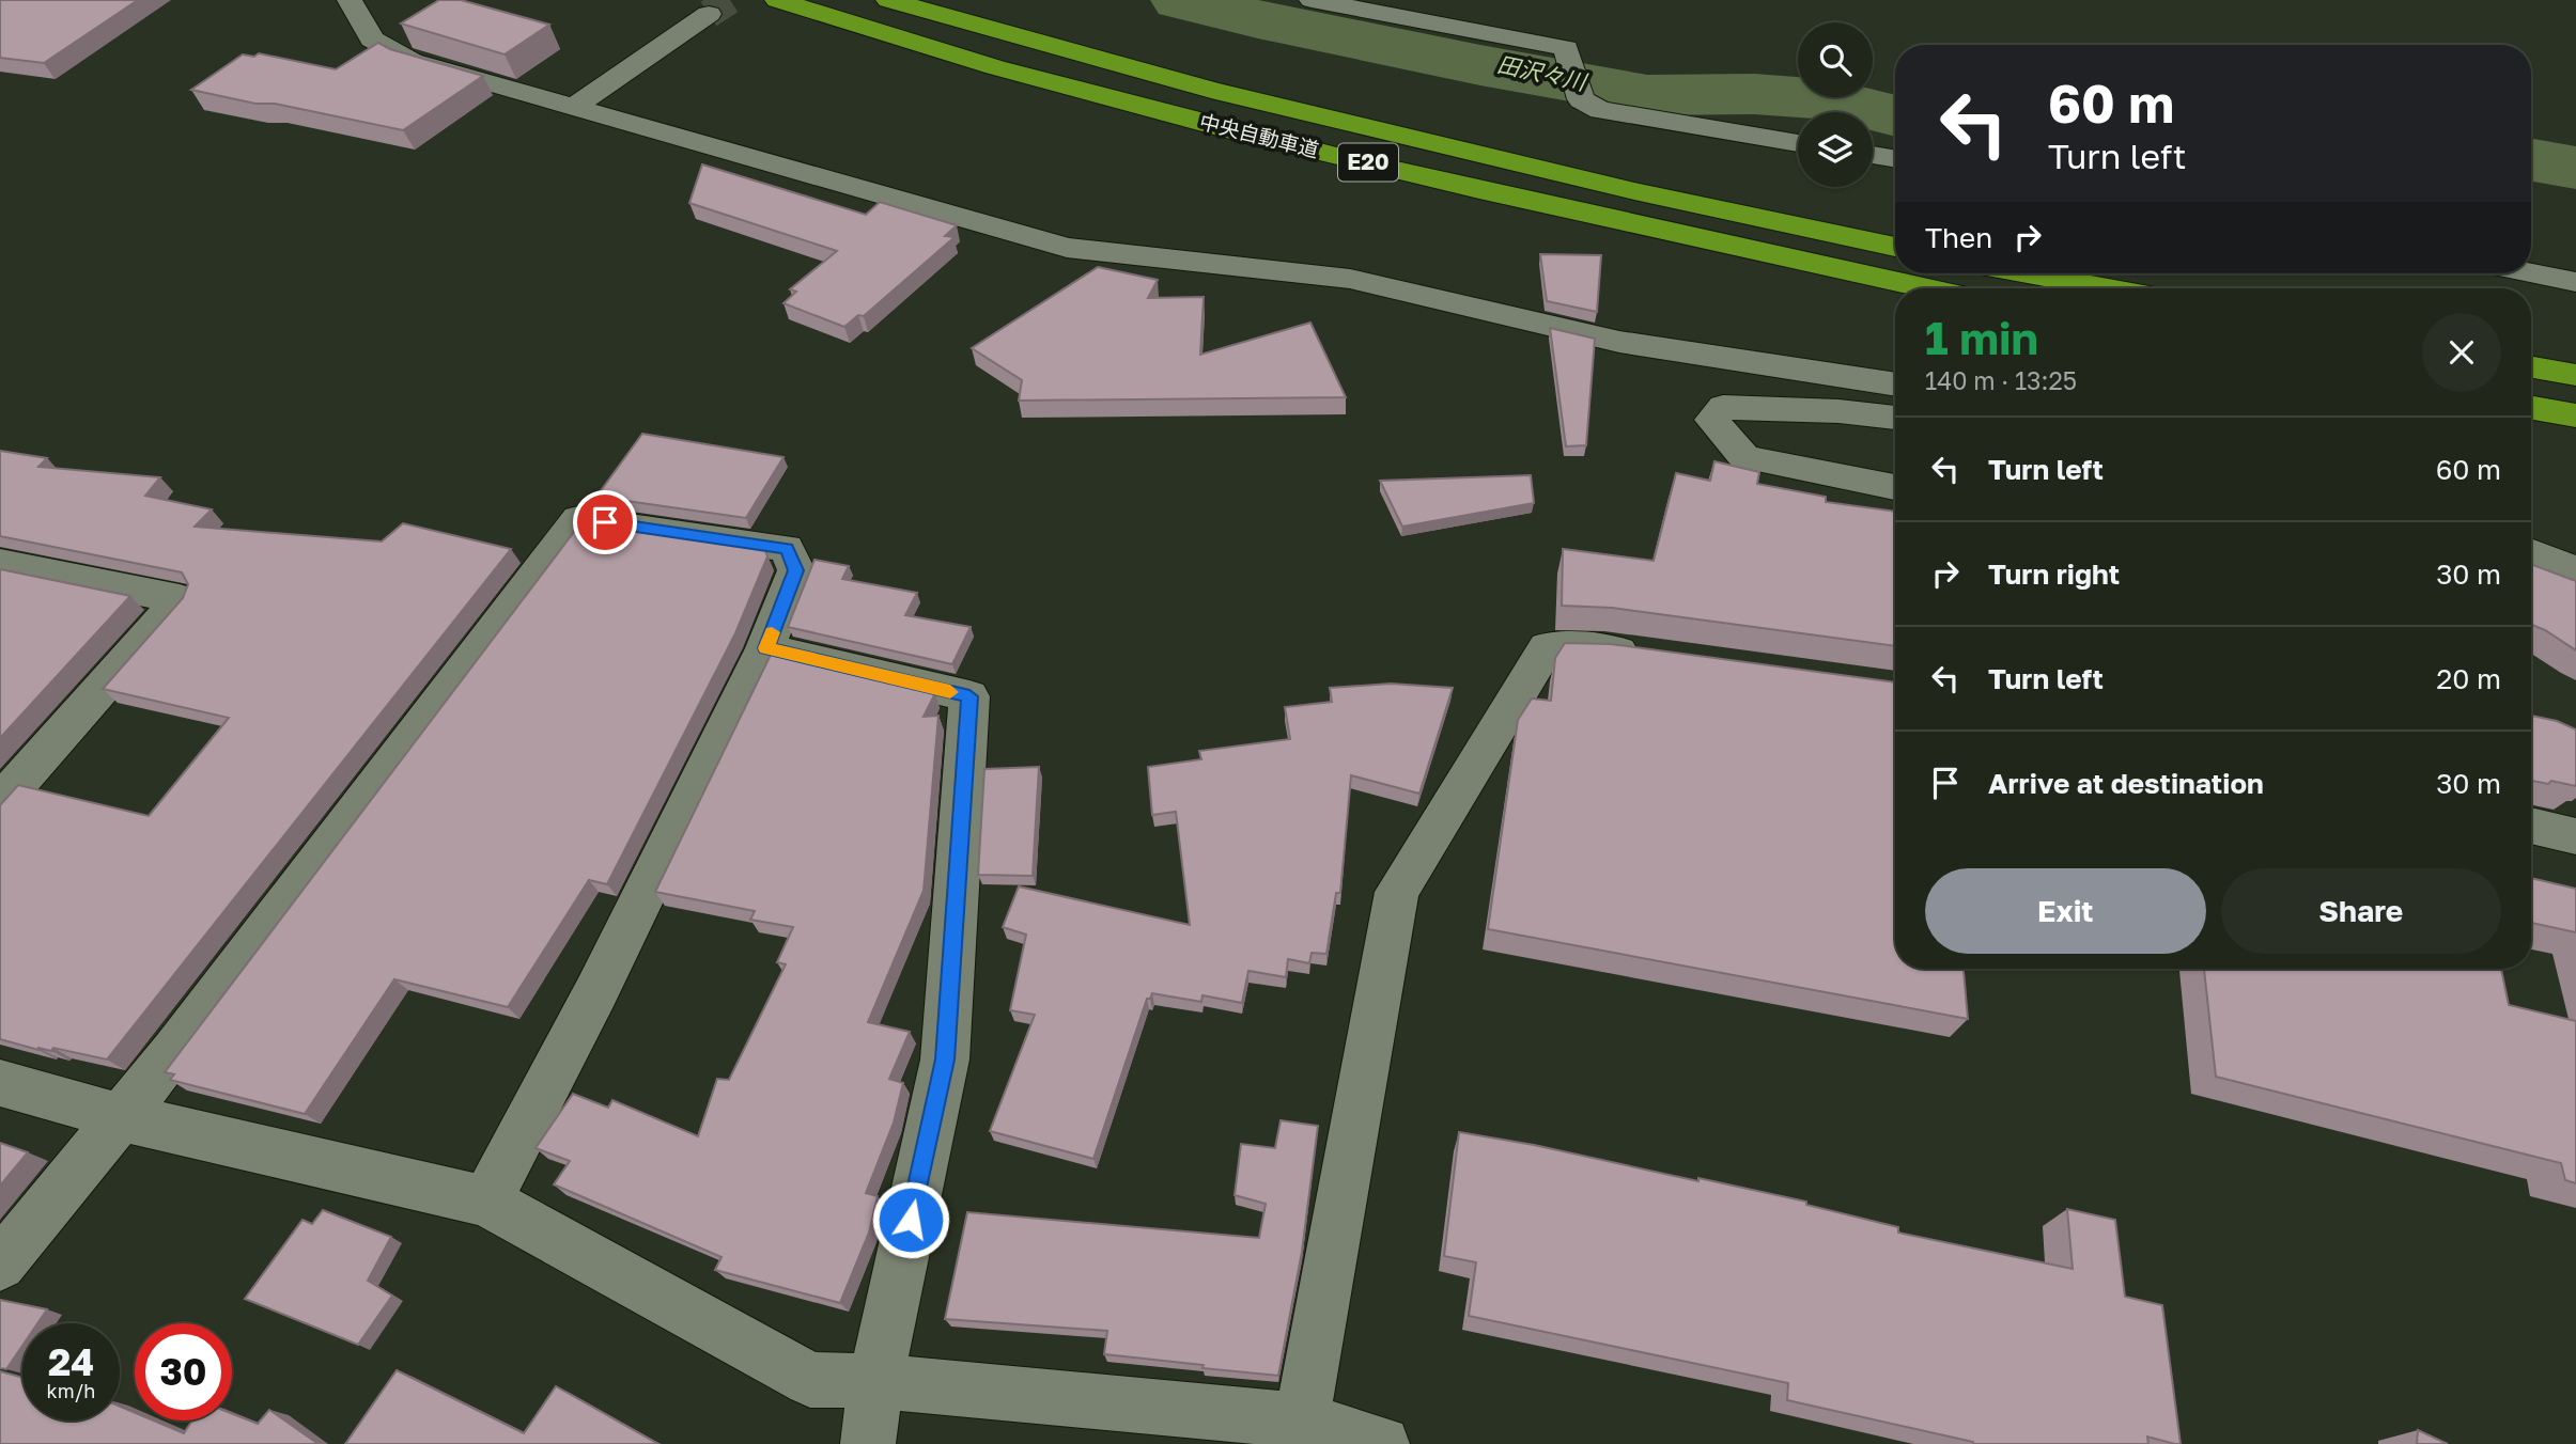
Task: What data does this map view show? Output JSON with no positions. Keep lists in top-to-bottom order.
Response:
{
  "streets": {
    "highway": ["中央自動車道", "E20"]
  },
  "water": ["田沢々川"],
  "page": {
    "turn": ["60 m", "Turn left"],
    "then": "Then",
    "heading": ["1 min", "140 m · 13:25"],
    "list": [
      {
        "name": "Turn left",
        "value": "60 m"
      },
      {
        "name": "Turn right",
        "value": "30 m"
      },
      {
        "name": "Turn left",
        "value": "20 m"
      },
      {
        "name": "Arrive at destination",
        "value": "30 m"
      }
    ],
    "buttons": ["Exit", "Share"],
    "speed": "24 km/h",
    "limit": "30"
  }
}
